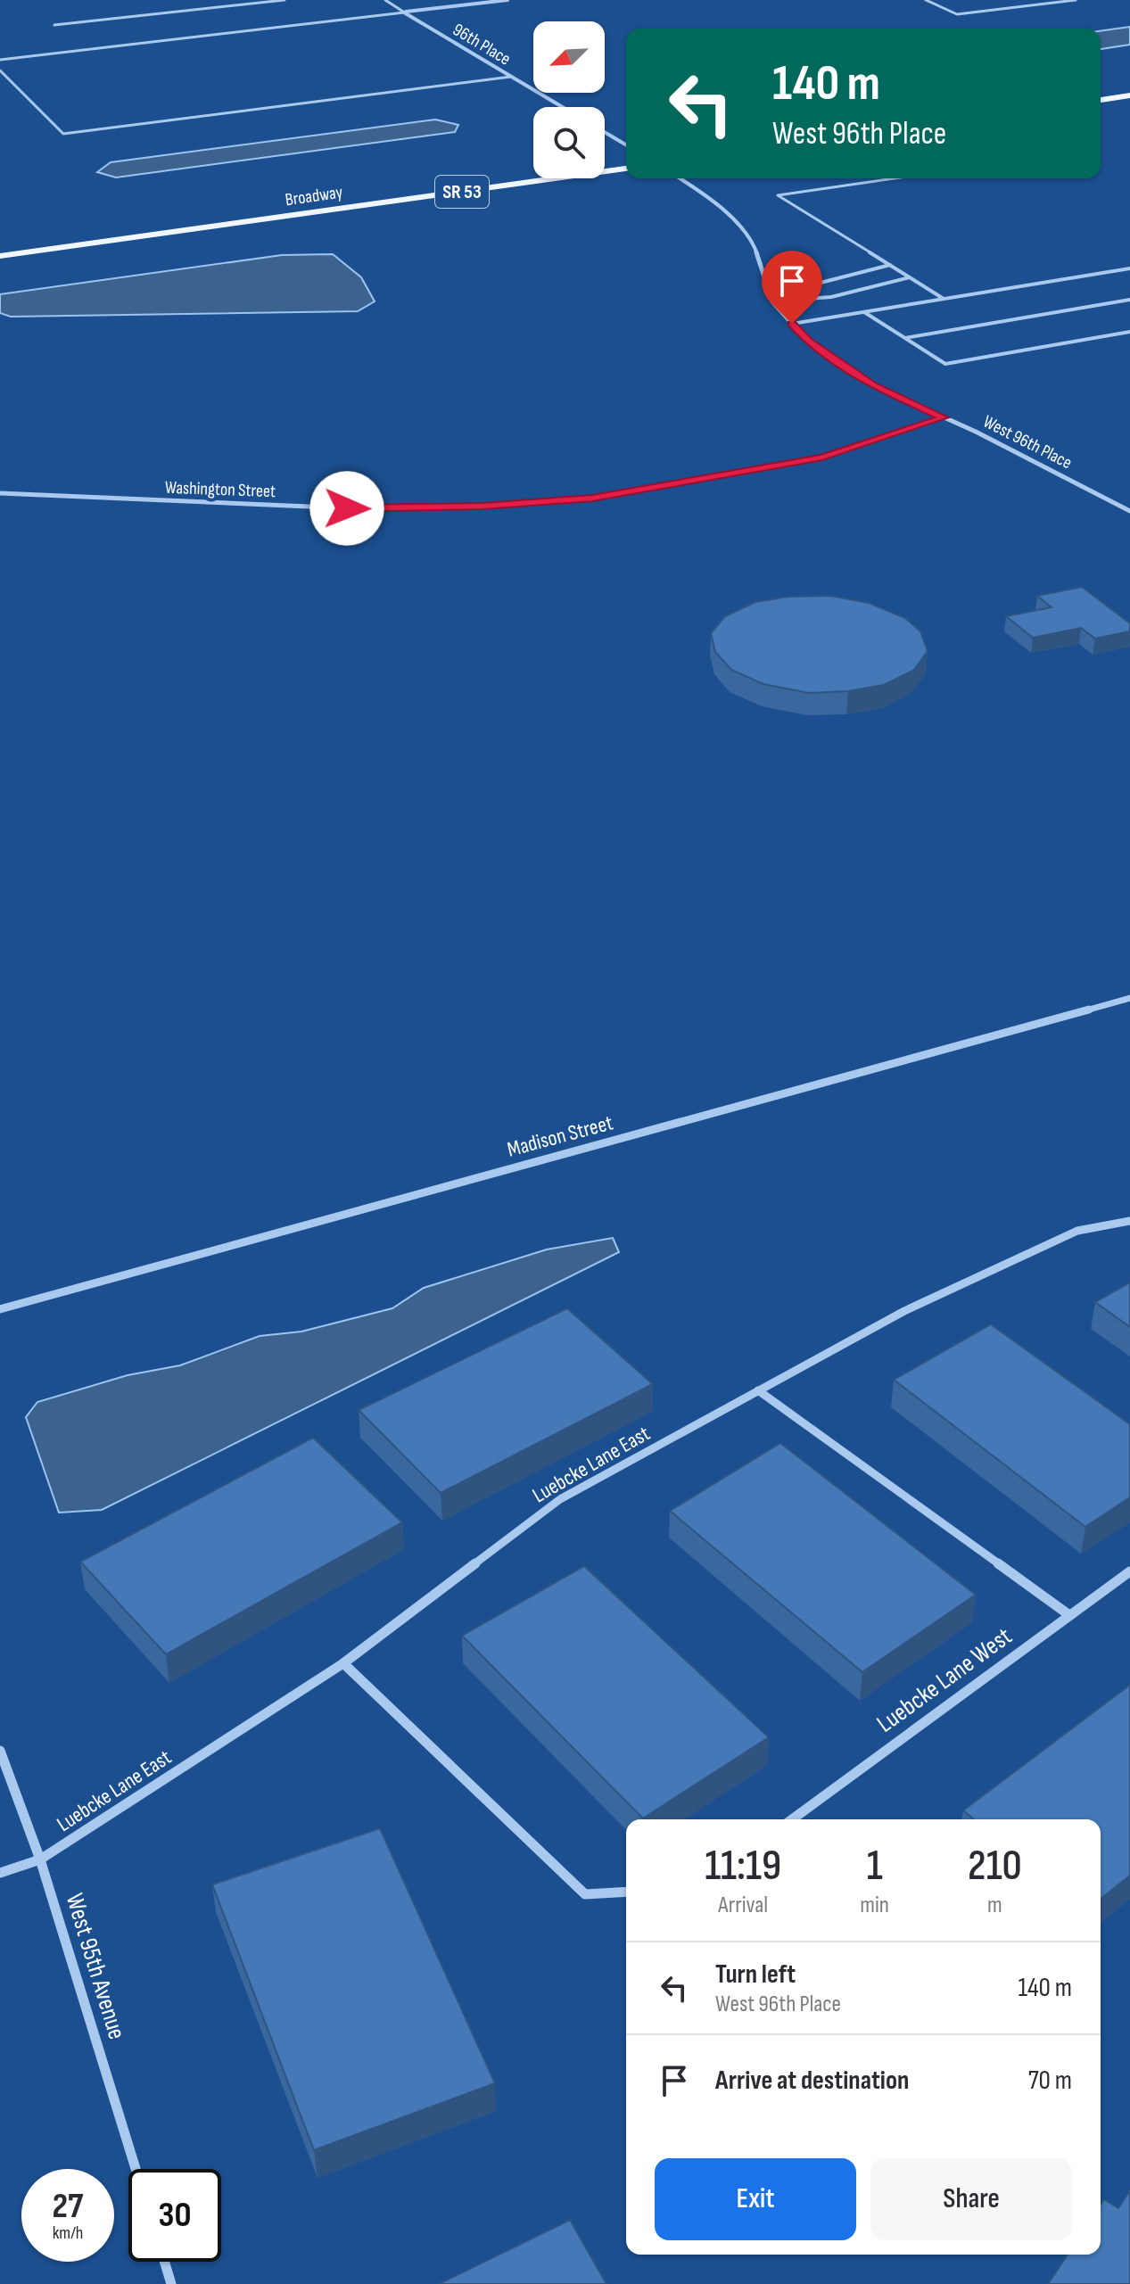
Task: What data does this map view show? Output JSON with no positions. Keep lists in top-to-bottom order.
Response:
{
  "streets": {
    "main road": ["SR 53", "Broadway"],
    "street": [
      "96th Place",
      "West 96th Place",
      "Washington Street",
      "Madison Street",
      "Luebcke Lane East",
      "Luebcke Lane West",
      "West 95th Avenue"
    ]
  },
  "crossings": [
    ["West 96th Place", "Washington Street"],
    ["Luebcke Lane East", "West 95th Avenue"]
  ],
  "north": "bottom left",
  "page": {
    "turn": ["140 m", "West 96th Place"],
    "eta": [
      "11:19",
      "Arrival",
      "1",
      "min",
      "210",
      "m"
    ],
    "list": [
      {
        "name": "Turn left",
        "note": "West 96th Place",
        "value": "140 m"
      },
      {
        "name": "Arrive at destination",
        "value": "70 m"
      }
    ],
    "buttons": ["Exit", "Share"],
    "speed": "27 km/h",
    "limit": "30"
  }
}
